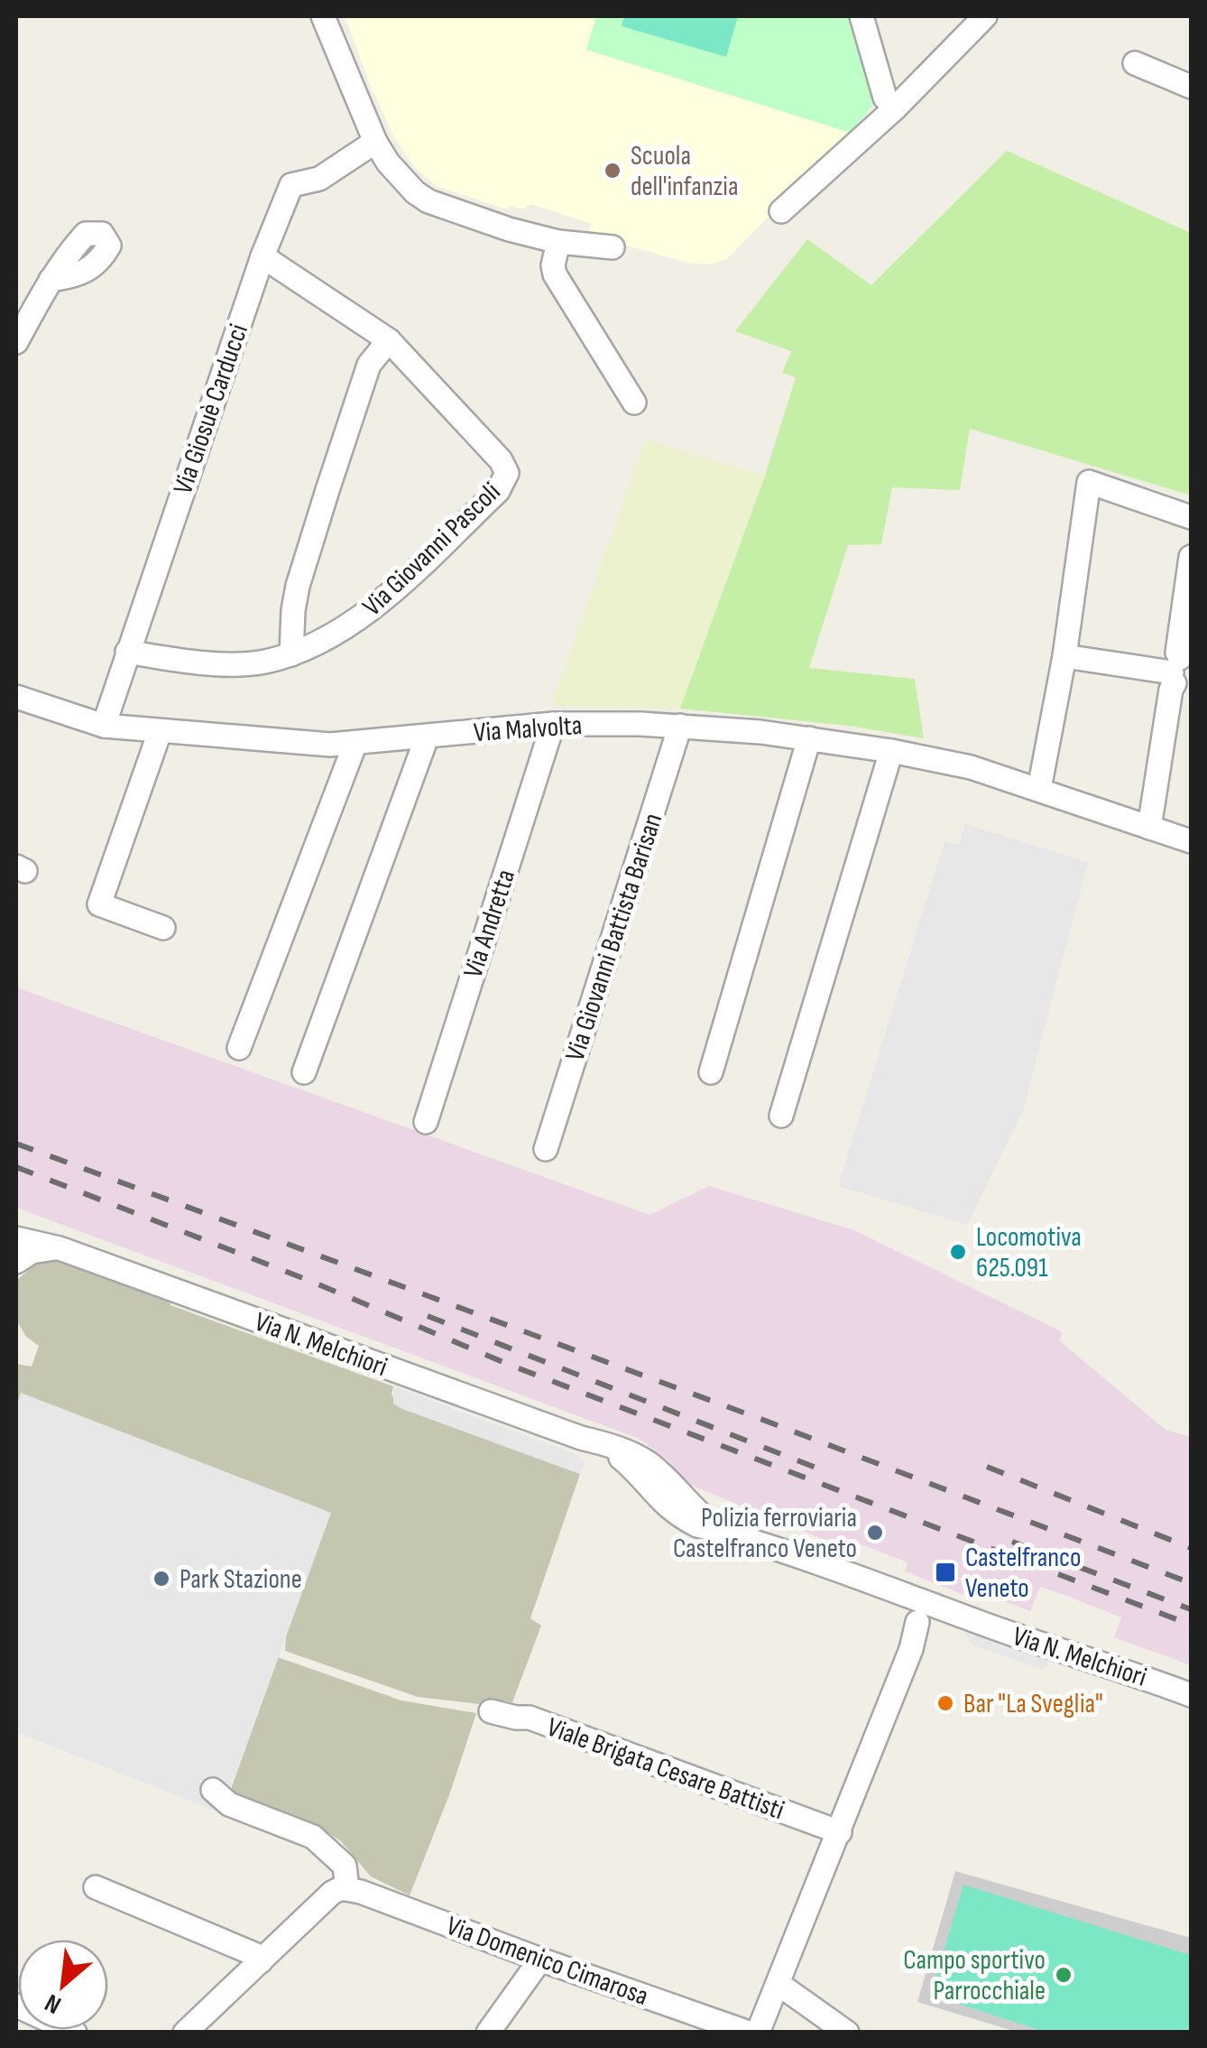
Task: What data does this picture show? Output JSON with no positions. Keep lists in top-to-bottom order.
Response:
{
  "streets": {
    "street": [
      "Via Giosuè Carducci",
      "Via Giovanni Pascoli",
      "Via Malvolta",
      "Via Andretta",
      "Via Giovanni Battista Barisan",
      "Via N. Melchiori",
      "Viale Brigata Cesare Battisti",
      "Via Domenico Cimarosa"
    ]
  },
  "crossings": [
    ["Via Giosuè Carducci", "Via Giovanni Pascoli"],
    ["Via Giosuè Carducci", "Via Malvolta"],
    ["Via Malvolta", "Via Andretta"],
    ["Via Malvolta", "Via Giovanni Battista Barisan"]
  ],
  "places": {
    "other": [
      "Scuola dell'infanzia",
      "Locomotiva 625.091",
      "Polizia ferroviaria Castelfranco Veneto",
      "Park Stazione",
      "Bar \"La Sveglia\"",
      "Campo sportivo Parrocchiale"
    ],
    "transit": ["Castelfranco Veneto"]
  },
  "north": "bottom left"
}
